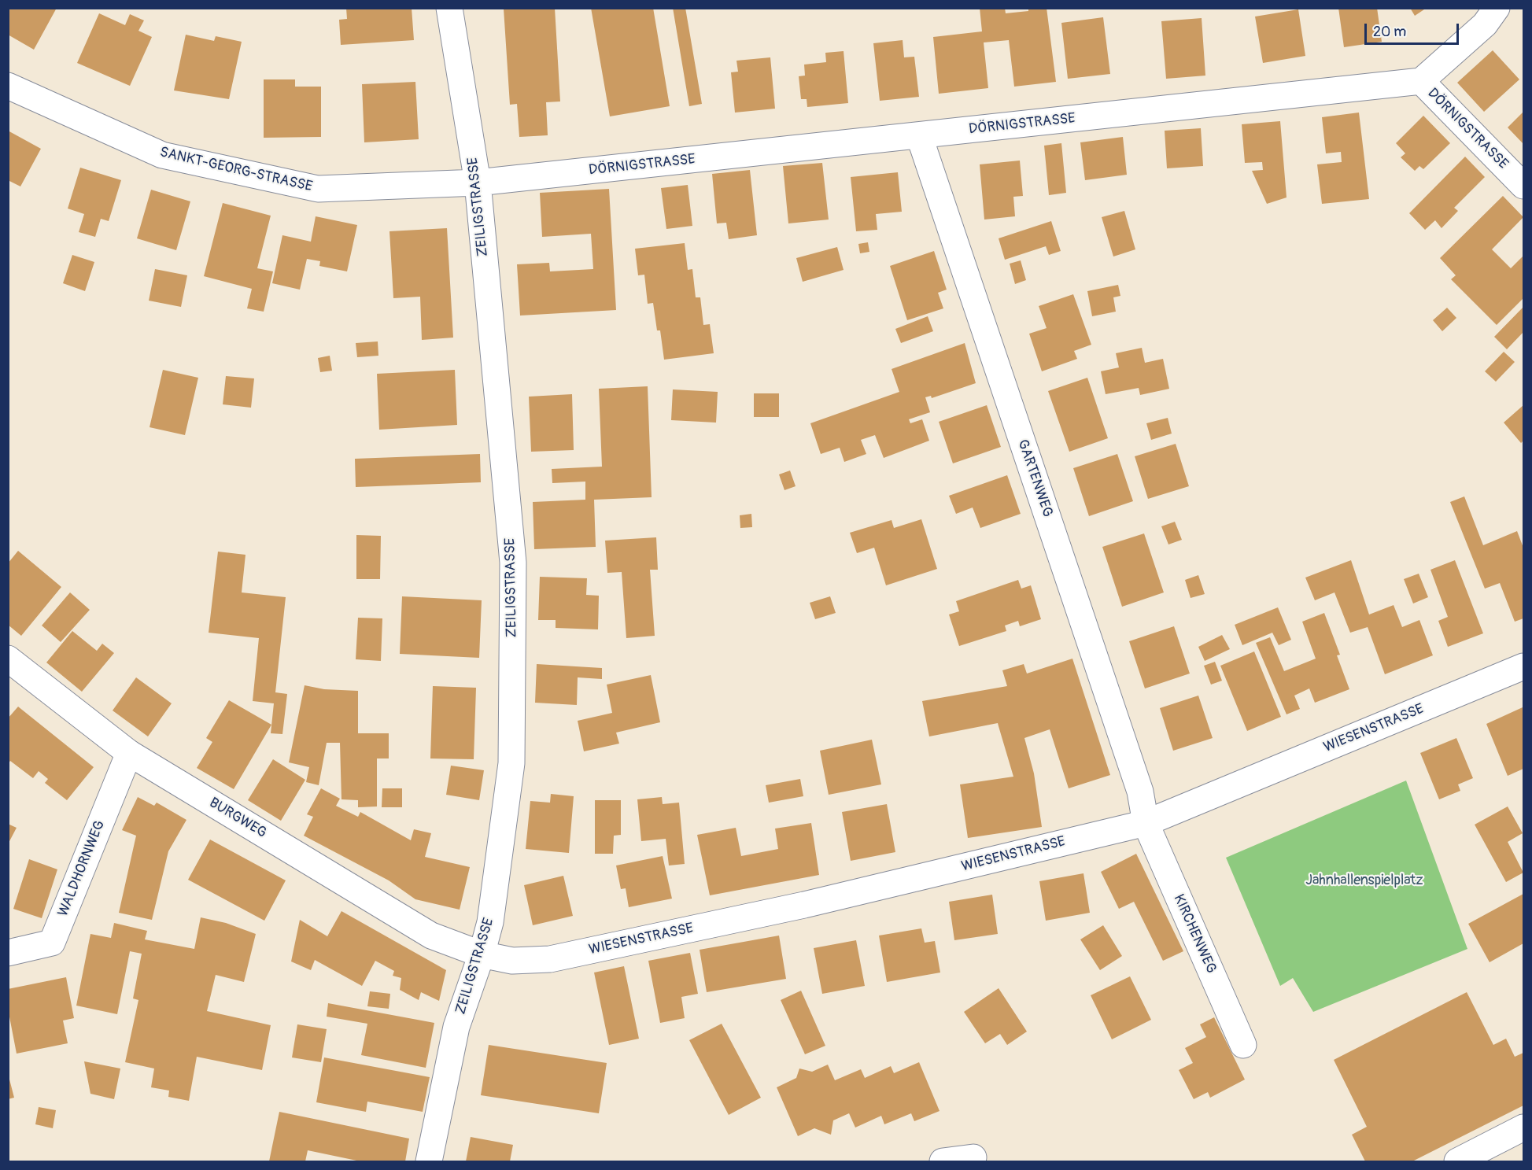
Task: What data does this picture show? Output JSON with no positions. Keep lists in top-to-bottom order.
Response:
{
  "streets": {
    "street": [
      "DÖRNIGSTRASSE",
      "SANKT-GEORG-STRASSE",
      "ZEILIGSTRASSE",
      "GARTENWEG",
      "WIESENSTRASSE",
      "BURGWEG",
      "WALDHORNWEG",
      "KIRCHENWEG"
    ]
  },
  "crossings": [
    ["DÖRNIGSTRASSE", "SANKT-GEORG-STRASSE"],
    ["DÖRNIGSTRASSE", "ZEILIGSTRASSE"],
    ["DÖRNIGSTRASSE", "GARTENWEG"],
    ["SANKT-GEORG-STRASSE", "ZEILIGSTRASSE"],
    ["ZEILIGSTRASSE", "WIESENSTRASSE"],
    ["ZEILIGSTRASSE", "BURGWEG"],
    ["GARTENWEG", "WIESENSTRASSE"],
    ["GARTENWEG", "KIRCHENWEG"],
    ["WIESENSTRASSE", "BURGWEG"],
    ["WIESENSTRASSE", "KIRCHENWEG"],
    ["BURGWEG", "WALDHORNWEG"]
  ],
  "parks": ["Jahnhallenspielplatz"],
  "scale_bar": "20 m"
}
